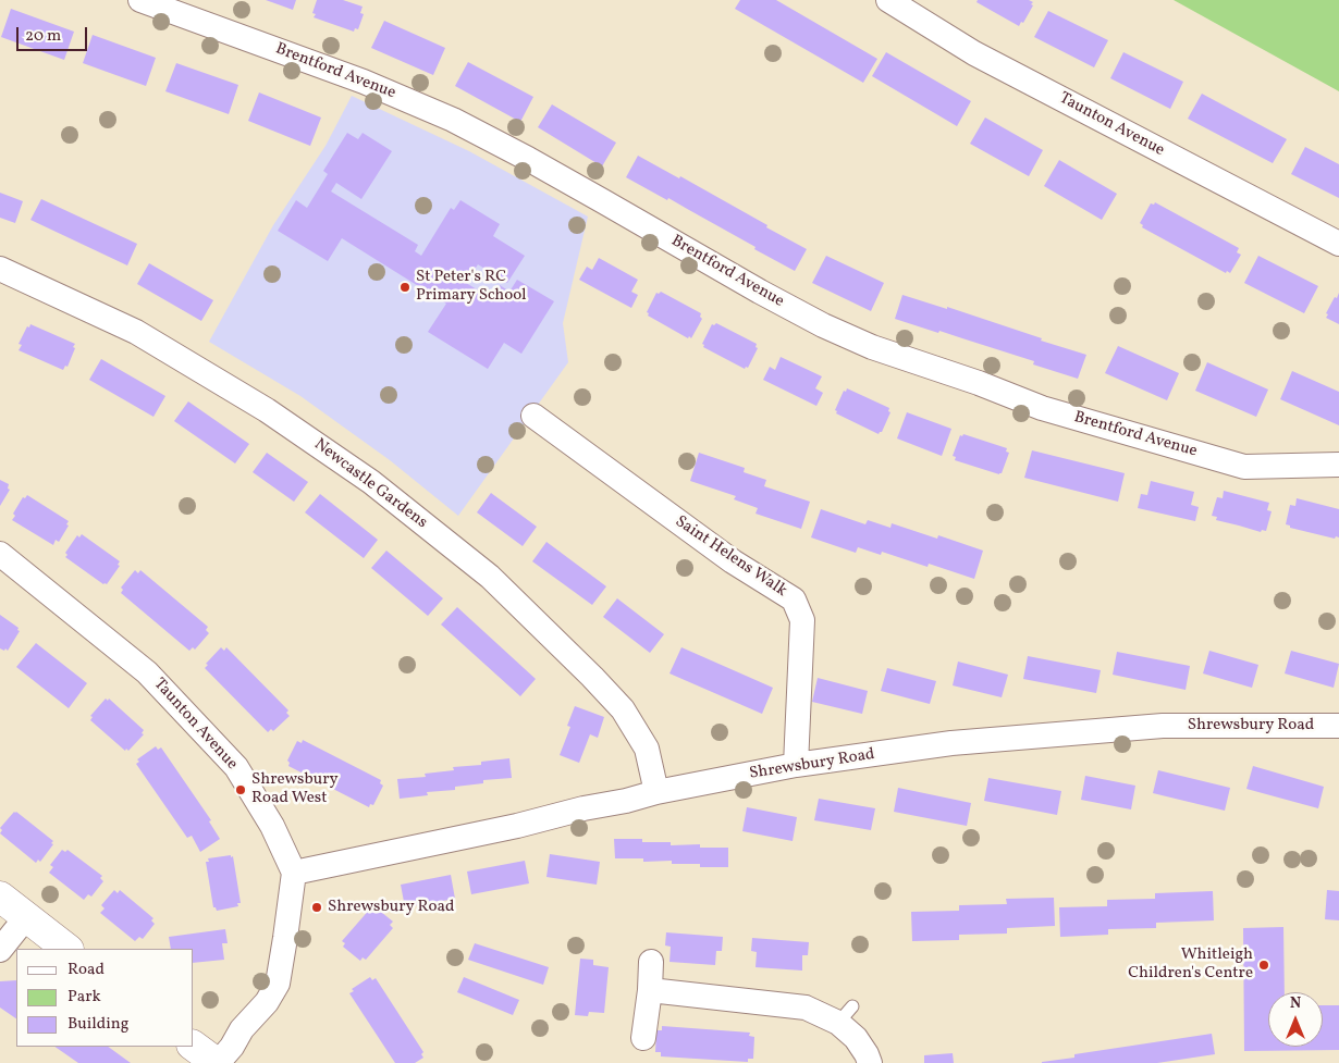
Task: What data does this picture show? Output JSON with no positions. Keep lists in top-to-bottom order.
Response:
{
  "streets": {
    "street": [
      "Brentford Avenue",
      "Taunton Avenue",
      "Newcastle Gardens",
      "Saint Helens Walk",
      "Shrewsbury Road"
    ]
  },
  "crossings": [
    ["Taunton Avenue", "Shrewsbury Road"],
    ["Newcastle Gardens", "Shrewsbury Road"],
    ["Saint Helens Walk", "Shrewsbury Road"]
  ],
  "places": [
    "St Peter's RC Primary School",
    "Shrewsbury Road West",
    "Shrewsbury Road",
    "Whitleigh Children's Centre"
  ],
  "legend": ["Road", "Park", "Building"],
  "scale_bar": "20 m",
  "north": "top"
}
